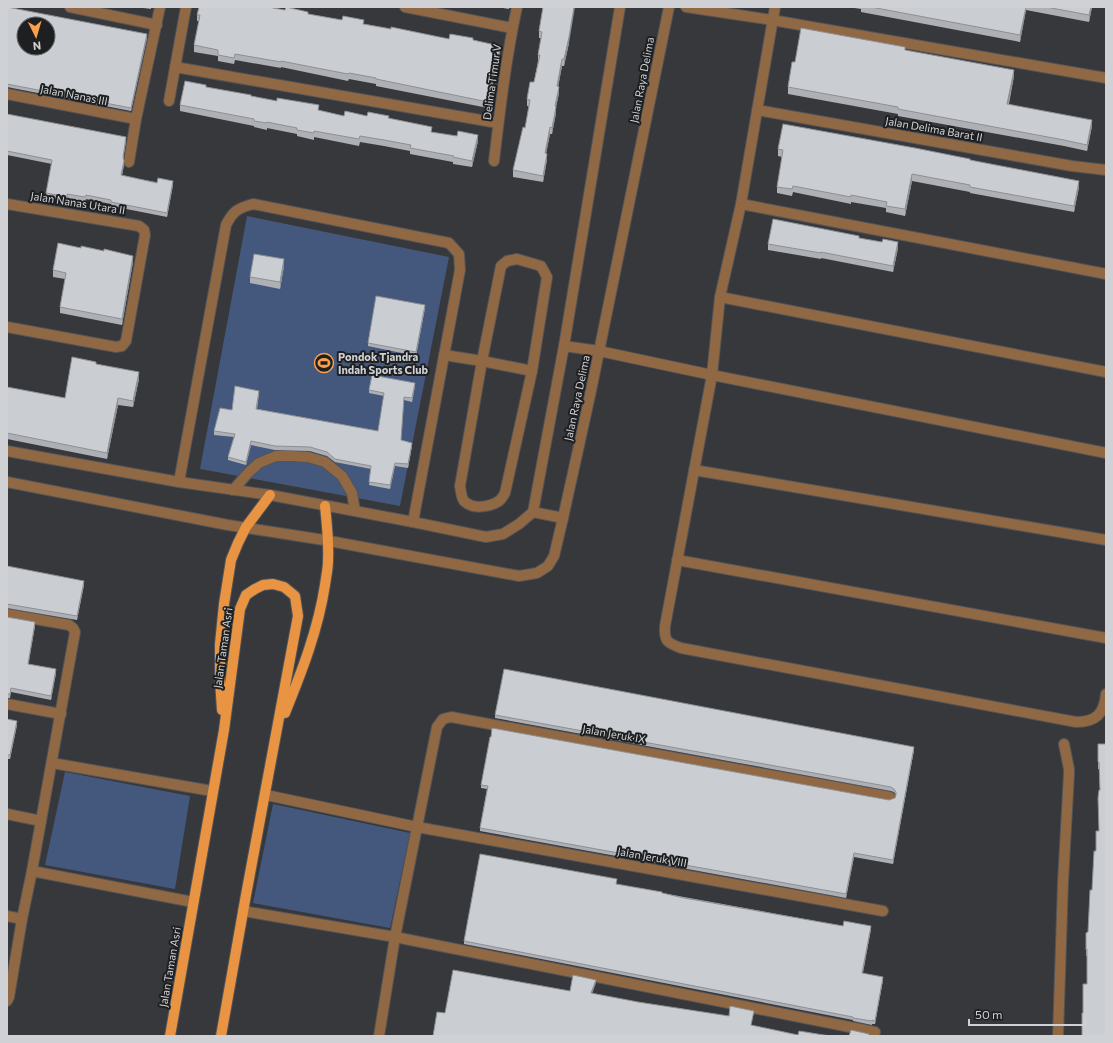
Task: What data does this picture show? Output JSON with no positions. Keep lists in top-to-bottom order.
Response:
{
  "streets": {
    "main road": ["Jalan Taman Asri"],
    "street": [
      "Jalan Raya Delima",
      "Delima Timur V",
      "Jalan Nanas III",
      "Jalan Delima Barat II",
      "Jalan Nanas Utara II",
      "Jalan Jeruk IX",
      "Jalan Jeruk VIII"
    ]
  },
  "crossings": [
    ["Jalan Taman Asri", "Jalan Jeruk VIII"],
    ["Jalan Jeruk IX", "Jalan Jeruk VIII"]
  ],
  "places": {
    "sports": ["Pondok Tjandra Indah Sports Club"]
  },
  "scale_bar": "50 m",
  "north": "bottom"
}
